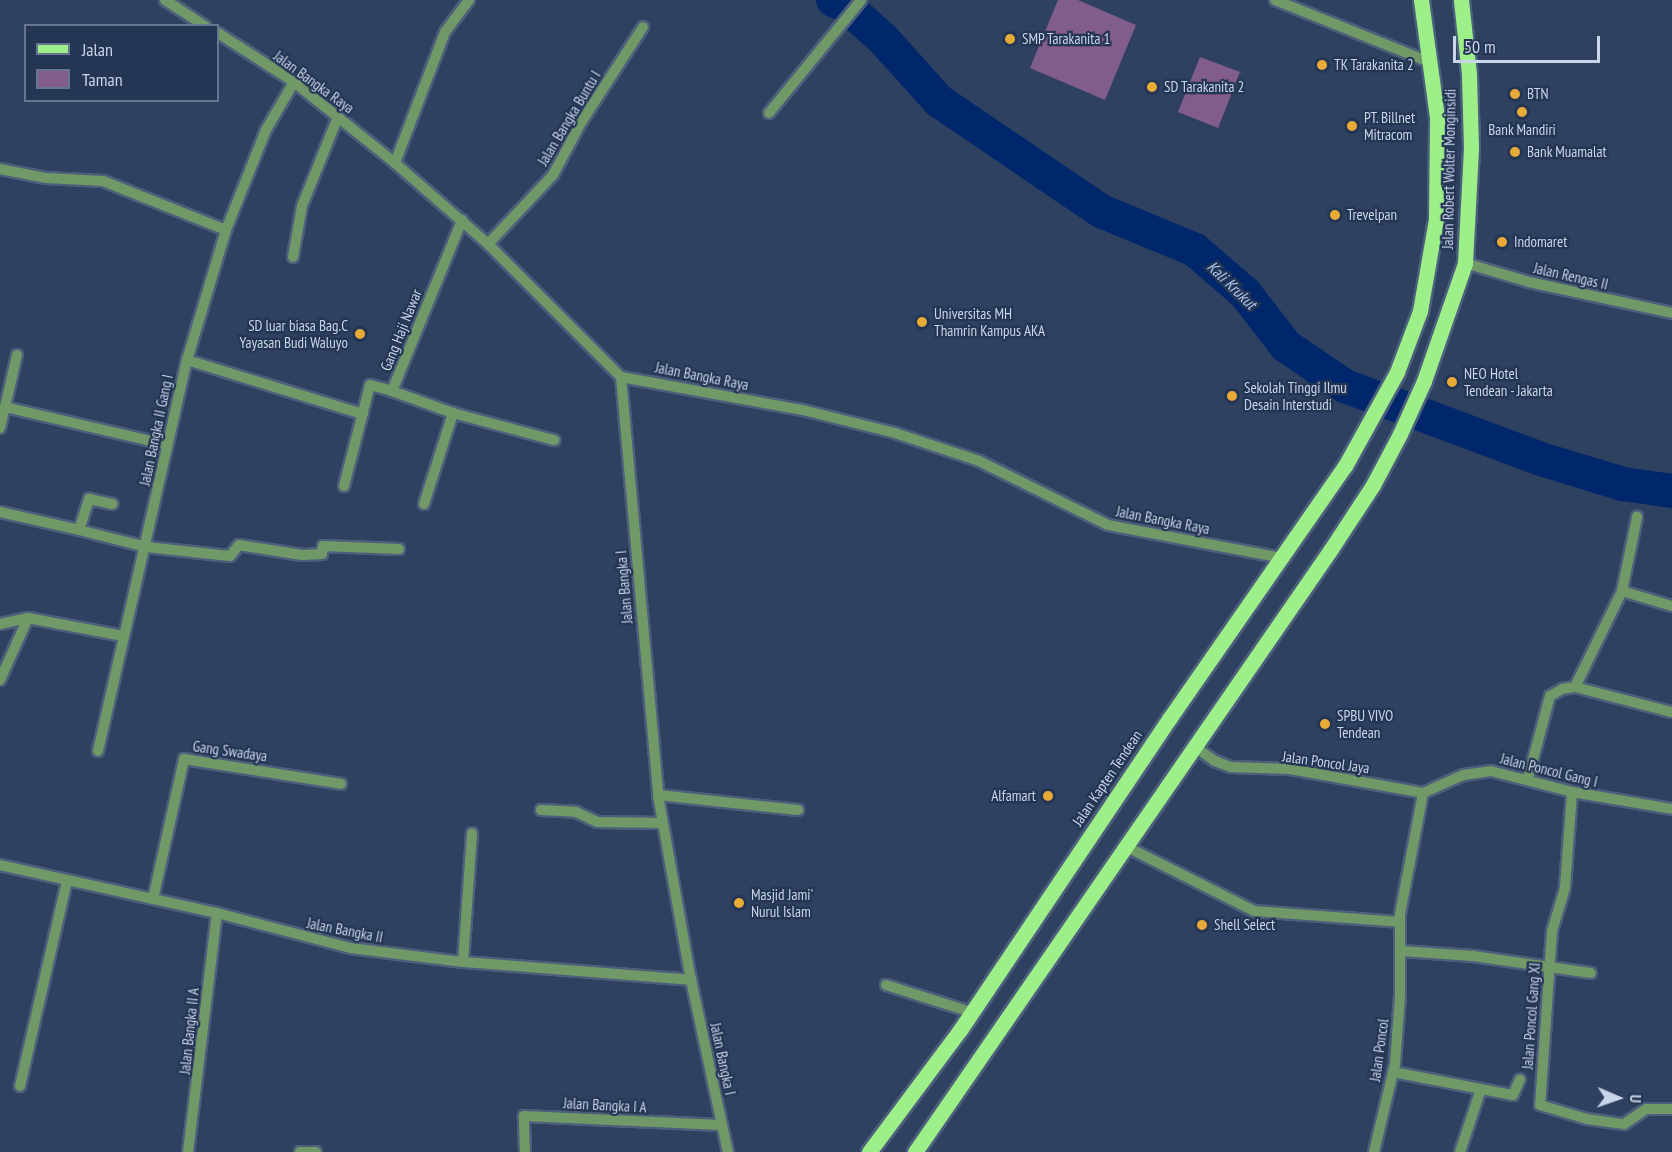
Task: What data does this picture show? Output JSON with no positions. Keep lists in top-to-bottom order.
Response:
{
  "streets": {
    "main road": ["Jalan Robert Wolter Monginsidi", "Jalan Kapten Tendean"],
    "street": [
      "Jalan Bangka Raya",
      "Jalan Bangka Buntu I",
      "Jalan Rengas II",
      "Gang Haji Nawar",
      "Jalan Bangka II Gang I",
      "Jalan Bangka I",
      "Gang Swadaya",
      "Jalan Poncol Jaya",
      "Jalan Poncol Gang I",
      "Jalan Bangka II",
      "Jalan Poncol Gang XI",
      "Jalan Bangka II A",
      "Jalan Poncol",
      "Jalan Bangka I A"
    ]
  },
  "crossings": [
    ["Jalan Bangka Raya", "Jalan Bangka Buntu I"],
    ["Jalan Bangka Raya", "Gang Haji Nawar"],
    ["Jalan Bangka Raya", "Jalan Bangka II Gang I"],
    ["Jalan Bangka Raya", "Jalan Bangka I"],
    ["Jalan Bangka Raya", "Jalan Kapten Tendean"],
    ["Jalan Robert Wolter Monginsidi", "Jalan Rengas II"],
    ["Jalan Robert Wolter Monginsidi", "Jalan Poncol Jaya"],
    ["Jalan Robert Wolter Monginsidi", "Jalan Kapten Tendean"],
    ["Jalan Bangka I", "Jalan Bangka II"],
    ["Jalan Bangka I", "Jalan Bangka I A"],
    ["Gang Swadaya", "Jalan Bangka II"],
    ["Jalan Poncol Jaya", "Jalan Poncol Gang I"],
    ["Jalan Poncol Jaya", "Jalan Poncol"],
    ["Jalan Poncol Gang I", "Jalan Poncol Gang XI"],
    ["Jalan Poncol Gang I", "Jalan Poncol"],
    ["Jalan Bangka II", "Jalan Bangka II A"]
  ],
  "water": ["Kali Krukut"],
  "places": [
    "SMP Tarakanita 1",
    "TK Tarakanita 2",
    "SD Tarakanita 2",
    "BTN",
    "Bank Mandiri",
    "PT. Billnet Mitracom",
    "Bank Muamalat",
    "Trevelpan",
    "Indomaret",
    "Universitas MH Thamrin Kampus AKA",
    "SD luar biasa Bag.C Yayasan Budi Waluyo",
    "NEO Hotel Tendean - Jakarta",
    "Sekolah Tinggi Ilmu Desain Interstudi",
    "SPBU VIVO Tendean",
    "Alfamart",
    "Masjid Jami' Nurul Islam",
    "Shell Select"
  ],
  "legend": ["Jalan", "Taman"],
  "scale_bar": "50 m",
  "north": "right"
}
